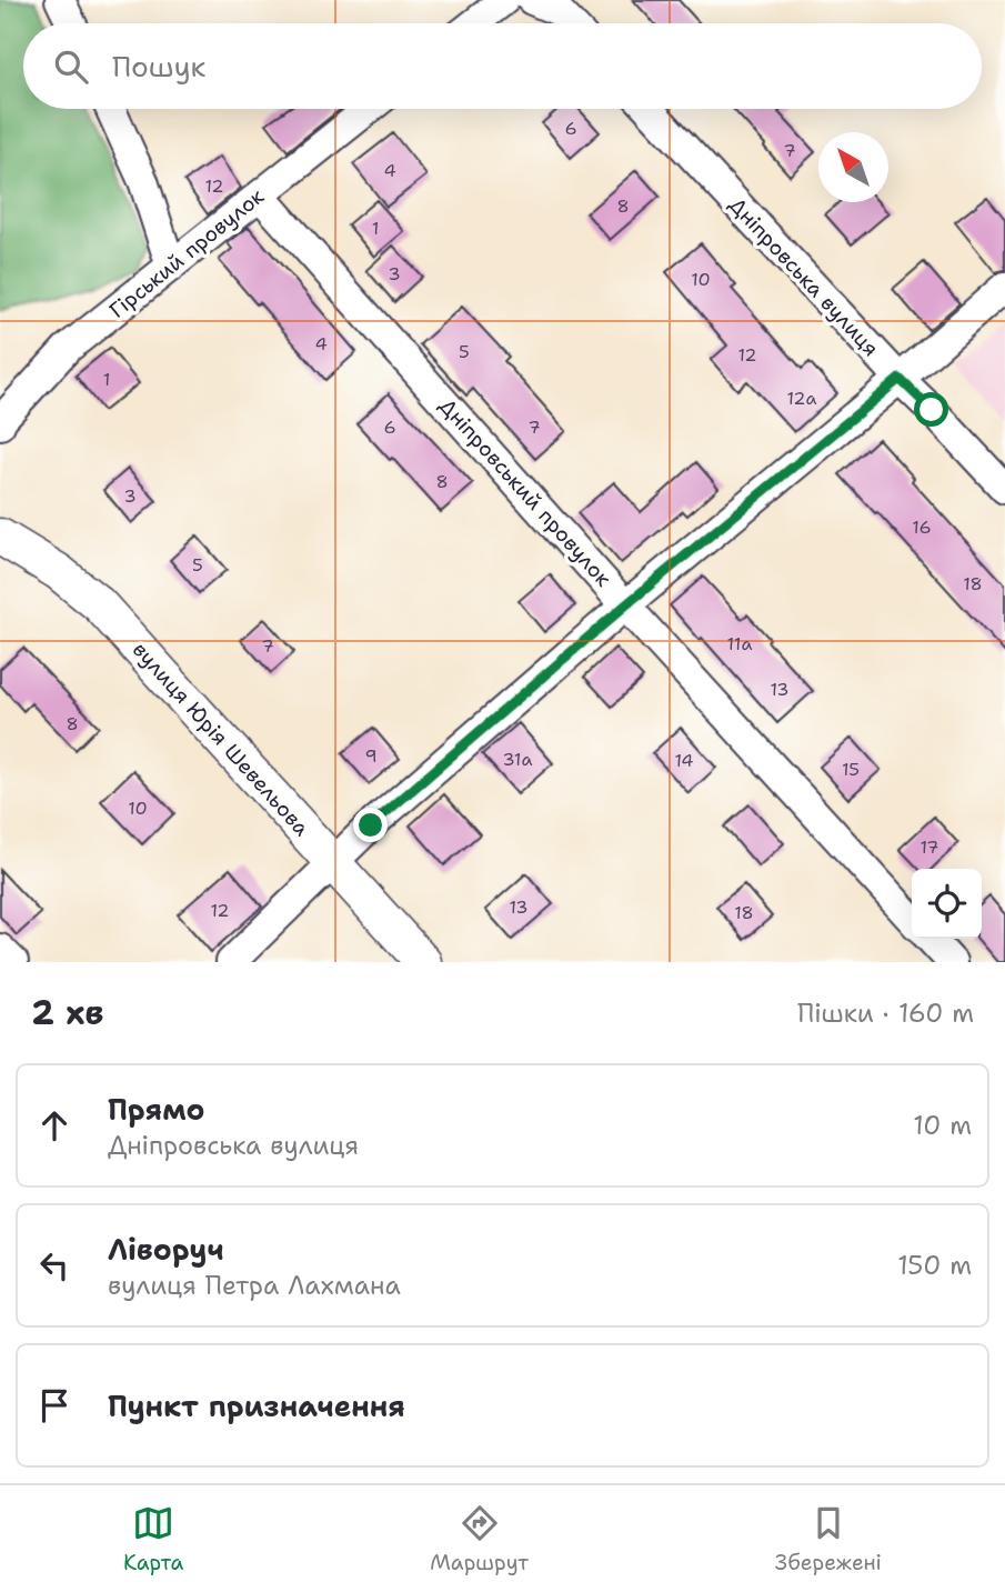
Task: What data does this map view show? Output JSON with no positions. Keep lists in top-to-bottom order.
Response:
{
  "streets": {
    "street": [
      "Гірський провулок",
      "Дніпровська вулиця",
      "Дніпровський провулок",
      "вулиця Юрія Шевельова"
    ]
  },
  "crossings": [
    ["Гірський провулок", "Дніпровський провулок"]
  ],
  "house_numbers": [
    "6",
    "7",
    "4",
    "12",
    "8",
    "1",
    "3",
    "10",
    "4",
    "5",
    "12",
    "1",
    "12а",
    "6",
    "7",
    "8",
    "3",
    "16",
    "5",
    "18",
    "11а",
    "7",
    "13",
    "8",
    "9",
    "31а",
    "14",
    "15",
    "10",
    "17",
    "13",
    "12",
    "18"
  ],
  "north": "top left",
  "page": {
    "search": "Пошук",
    "heading": ["2 хв", "Пішки · 160 m"],
    "list": [
      ["Прямо", "Дніпровська вулиця", "10 m"],
      ["Ліворуч", "вулиця Петра Лахмана", "150 m"],
      "Пункт призначення"
    ],
    "nav": ["Карта", "Маршрут", "Збережені"]
  }
}
